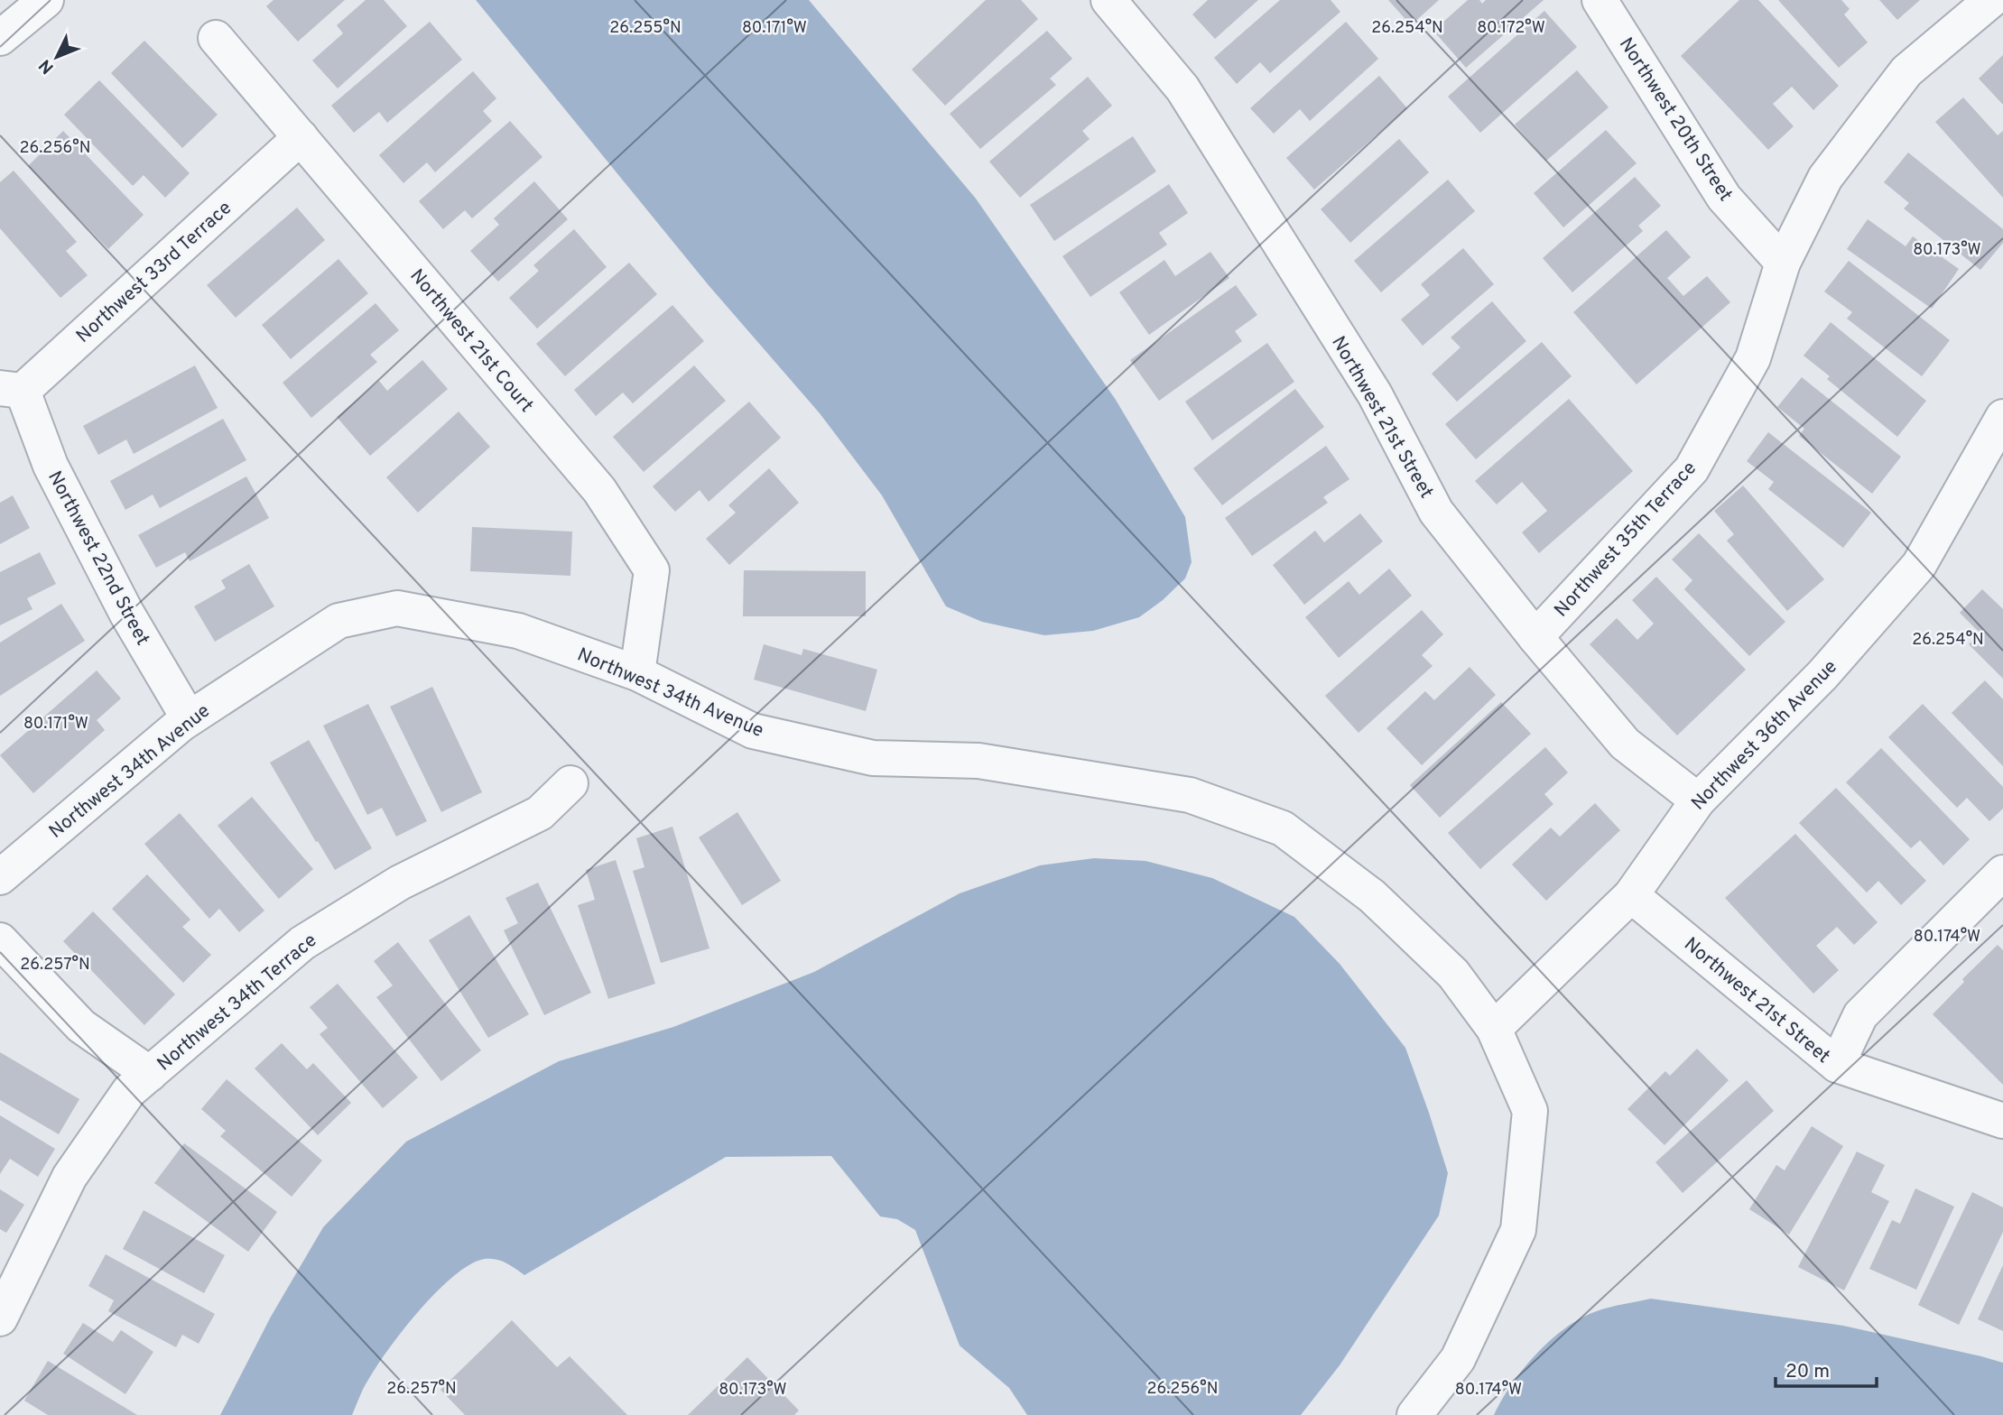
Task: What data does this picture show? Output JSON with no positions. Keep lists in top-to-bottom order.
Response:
{
  "streets": {
    "street": [
      "Northwest 20th Street",
      "Northwest 33rd Terrace",
      "Northwest 21st Court",
      "Northwest 21st Street",
      "Northwest 35th Terrace",
      "Northwest 22nd Street",
      "Northwest 34th Avenue",
      "Northwest 36th Avenue",
      "Northwest 34th Terrace"
    ]
  },
  "crossings": [
    ["Northwest 20th Street", "Northwest 35th Terrace"],
    ["Northwest 33rd Terrace", "Northwest 21st Court"],
    ["Northwest 33rd Terrace", "Northwest 22nd Street"],
    ["Northwest 21st Court", "Northwest 34th Avenue"],
    ["Northwest 21st Street", "Northwest 35th Terrace"],
    ["Northwest 21st Street", "Northwest 36th Avenue"],
    ["Northwest 22nd Street", "Northwest 34th Avenue"],
    ["Northwest 34th Avenue", "Northwest 36th Avenue"]
  ],
  "scale_bar": "20 m",
  "north": "bottom left",
  "coordinates": [
    "80.171°W",
    "80.172°W",
    "26.255°N",
    "26.254°N",
    "26.256°N",
    "80.173°W",
    "80.174°W",
    "26.257°N"
  ]
}
